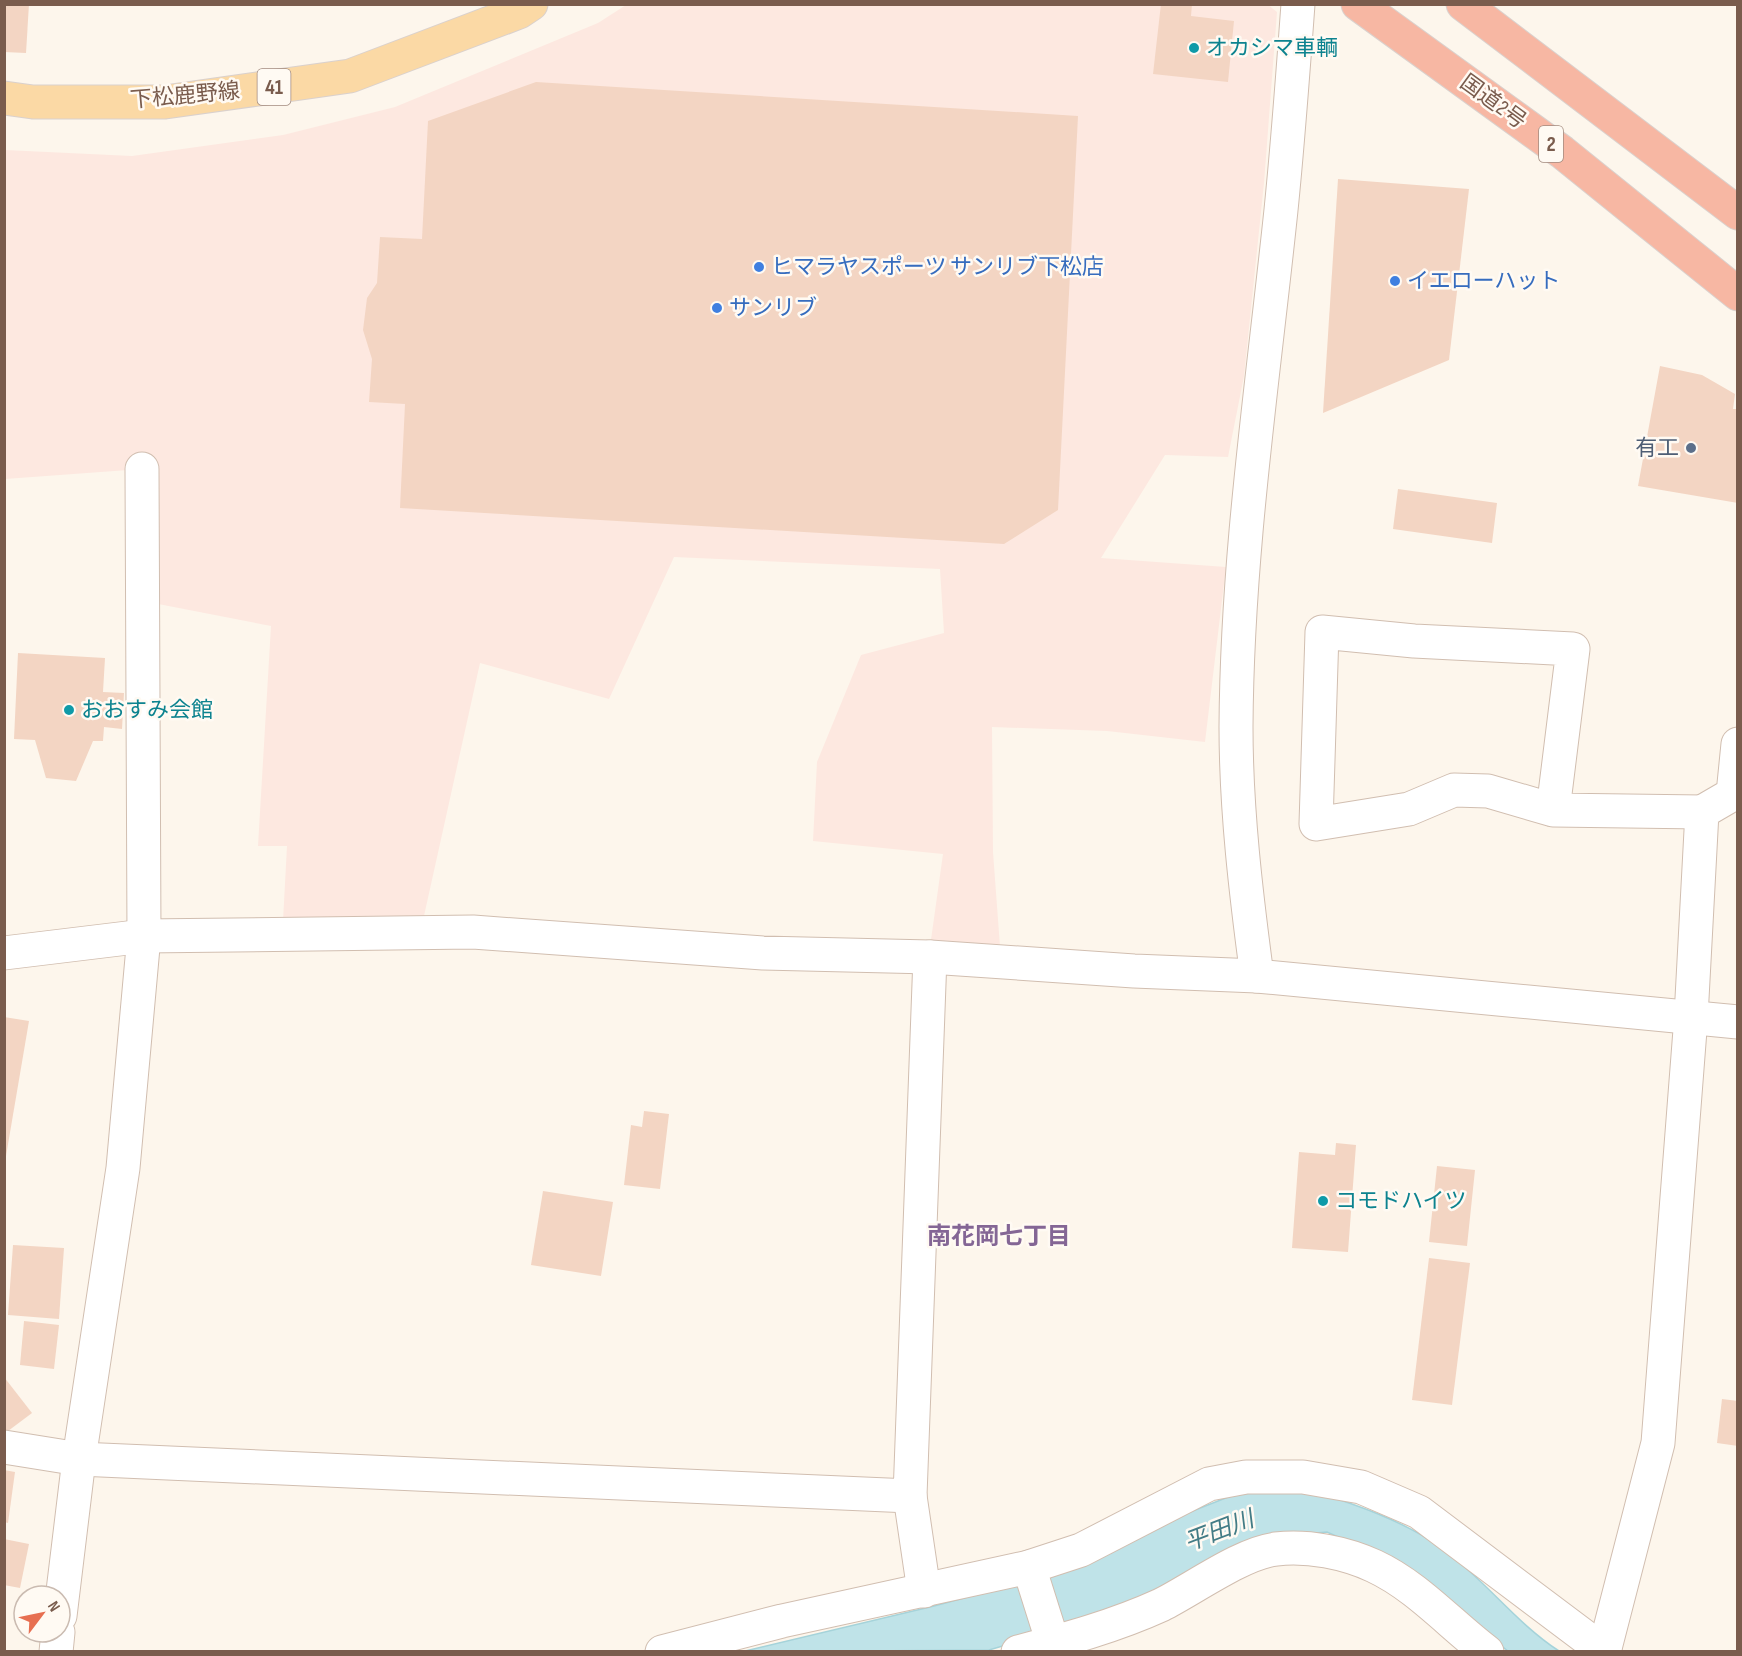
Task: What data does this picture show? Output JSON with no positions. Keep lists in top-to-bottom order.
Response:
{
  "streets": {
    "highway": ["国道2号", "2"],
    "main road": ["41", "下松鹿野線"]
  },
  "districts": ["南花岡七丁目"],
  "water": ["平田川"],
  "places": [
    "オカシマ車輌",
    "ヒマラヤスポーツ サンリブ下松店",
    "イエローハット",
    "サンリブ",
    "有工",
    "おおすみ会館",
    "コモドハイツ"
  ],
  "north": "top right"
}
